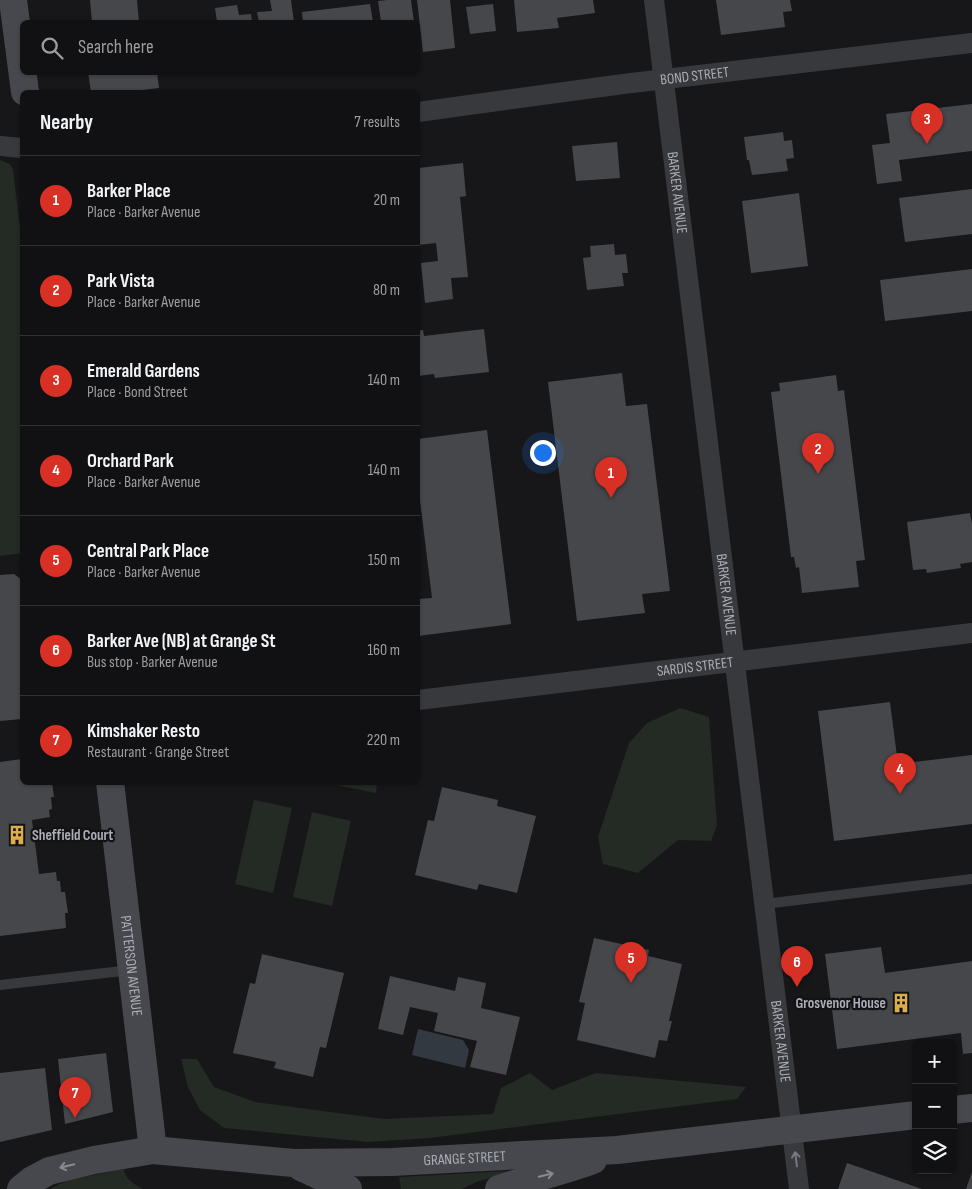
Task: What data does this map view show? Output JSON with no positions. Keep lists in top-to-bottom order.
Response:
{
  "streets": {
    "street": [
      "BOND STREET",
      "BARKER AVENUE",
      "SARDIS STREET",
      "PATTERSON AVENUE",
      "GRANGE STREET"
    ]
  },
  "crossings": [
    ["BOND STREET", "BARKER AVENUE"],
    ["BARKER AVENUE", "SARDIS STREET"],
    ["BARKER AVENUE", "GRANGE STREET"],
    ["PATTERSON AVENUE", "GRANGE STREET"]
  ],
  "places": {
    "building": ["Sheffield Court", "Grosvenor House"]
  },
  "page": {
    "search": "Search here",
    "heading": ["Nearby", "7 results"],
    "pins": [
      "3",
      "2",
      "1",
      "4",
      "5",
      "6",
      "7"
    ],
    "list": [
      {
        "mark": "1",
        "name": "Barker Place",
        "note": "Place · Barker Avenue",
        "value": "20 m"
      },
      {
        "mark": "2",
        "name": "Park Vista",
        "note": "Place · Barker Avenue",
        "value": "80 m"
      },
      {
        "mark": "3",
        "name": "Emerald Gardens",
        "note": "Place · Bond Street",
        "value": "140 m"
      },
      {
        "mark": "4",
        "name": "Orchard Park",
        "note": "Place · Barker Avenue",
        "value": "140 m"
      },
      {
        "mark": "5",
        "name": "Central Park Place",
        "note": "Place · Barker Avenue",
        "value": "150 m"
      },
      {
        "mark": "6",
        "name": "Barker Ave (NB) at Grange St",
        "note": "Bus stop · Barker Avenue",
        "value": "160 m"
      },
      {
        "mark": "7",
        "name": "Kimshaker Resto",
        "note": "Restaurant · Grange Street",
        "value": "220 m"
      }
    ],
    "map_buttons": ["+", "−"]
  }
}
